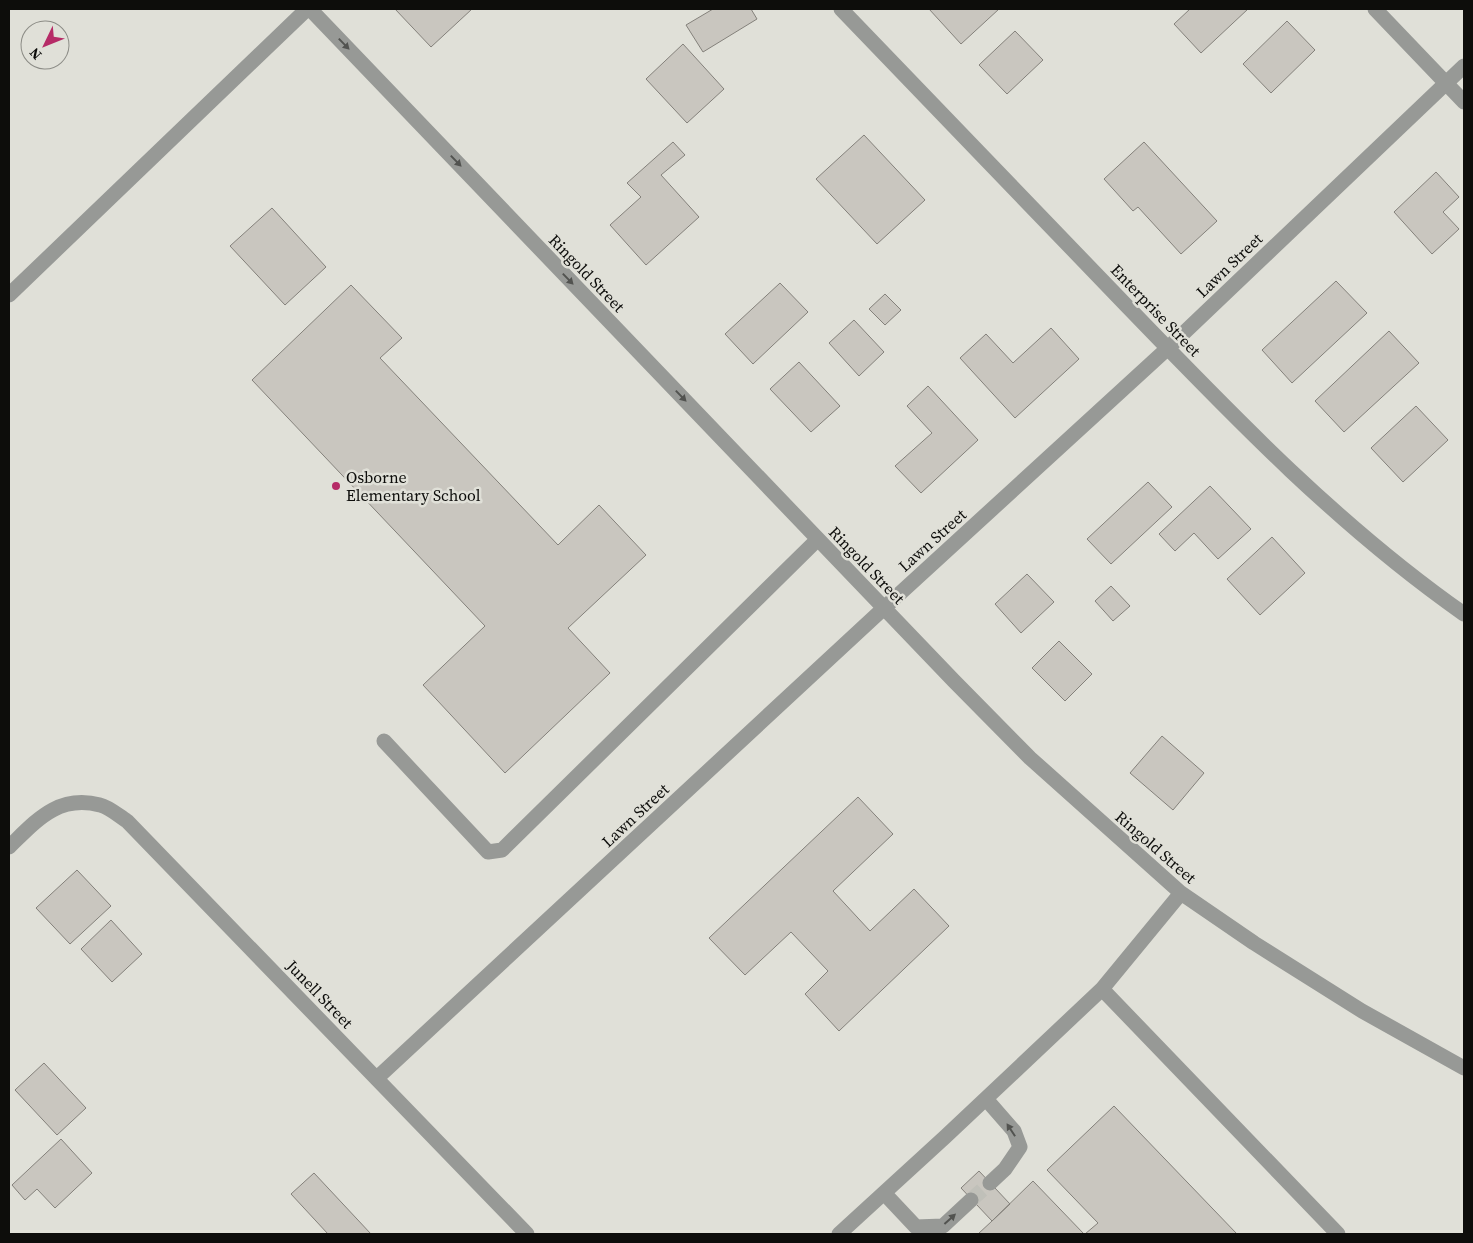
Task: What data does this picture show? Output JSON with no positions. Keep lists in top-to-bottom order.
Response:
{
  "streets": {
    "street": [
      "Lawn Street",
      "Ringold Street",
      "Enterprise Street",
      "Junell Street"
    ]
  },
  "crossings": [
    ["Lawn Street", "Ringold Street"],
    ["Lawn Street", "Enterprise Street"],
    ["Lawn Street", "Junell Street"]
  ],
  "one_way": ["Ringold Street"],
  "places": ["Osborne Elementary School"],
  "north": "bottom left"
}
